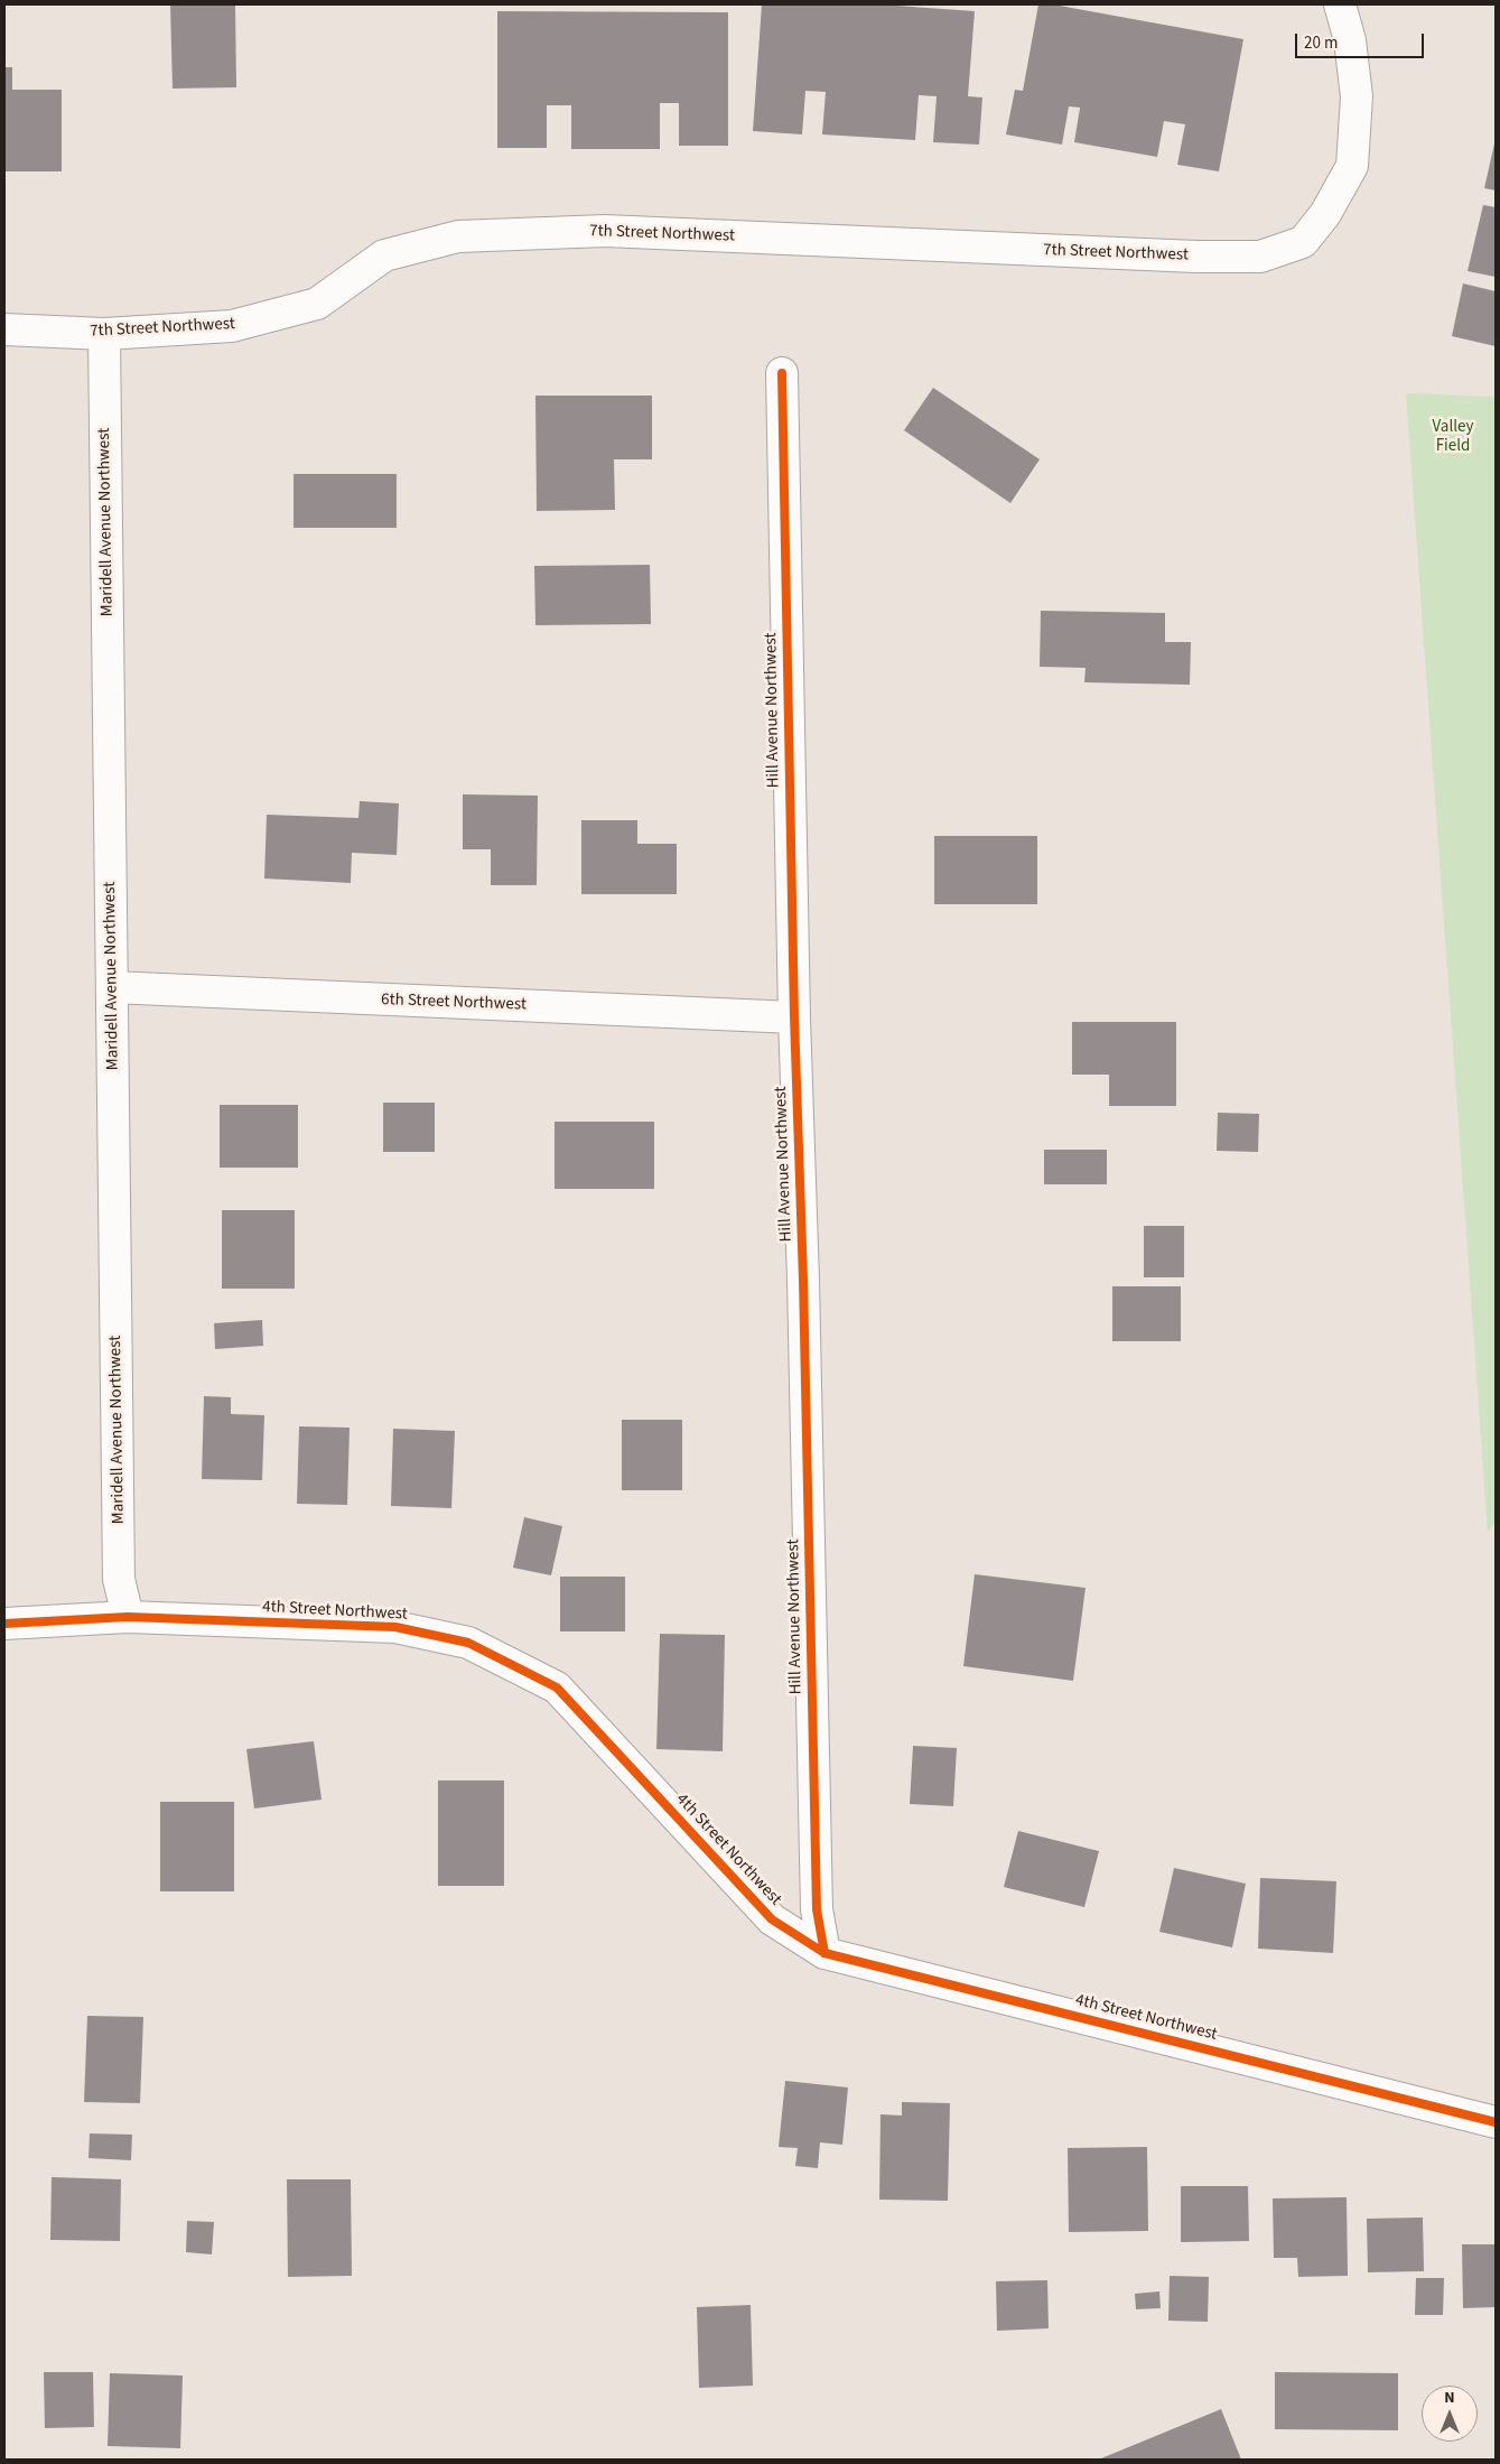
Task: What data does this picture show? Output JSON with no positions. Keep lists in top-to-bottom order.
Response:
{
  "streets": {
    "street": [
      "7th Street Northwest",
      "Maridell Avenue Northwest",
      "Hill Avenue Northwest",
      "6th Street Northwest",
      "4th Street Northwest"
    ]
  },
  "crossings": [
    ["7th Street Northwest", "Maridell Avenue Northwest"],
    ["Maridell Avenue Northwest", "6th Street Northwest"],
    ["Maridell Avenue Northwest", "4th Street Northwest"],
    ["Hill Avenue Northwest", "6th Street Northwest"],
    ["Hill Avenue Northwest", "4th Street Northwest"]
  ],
  "parks": ["Valley Field"],
  "scale_bar": "20 m",
  "north": "top"
}
